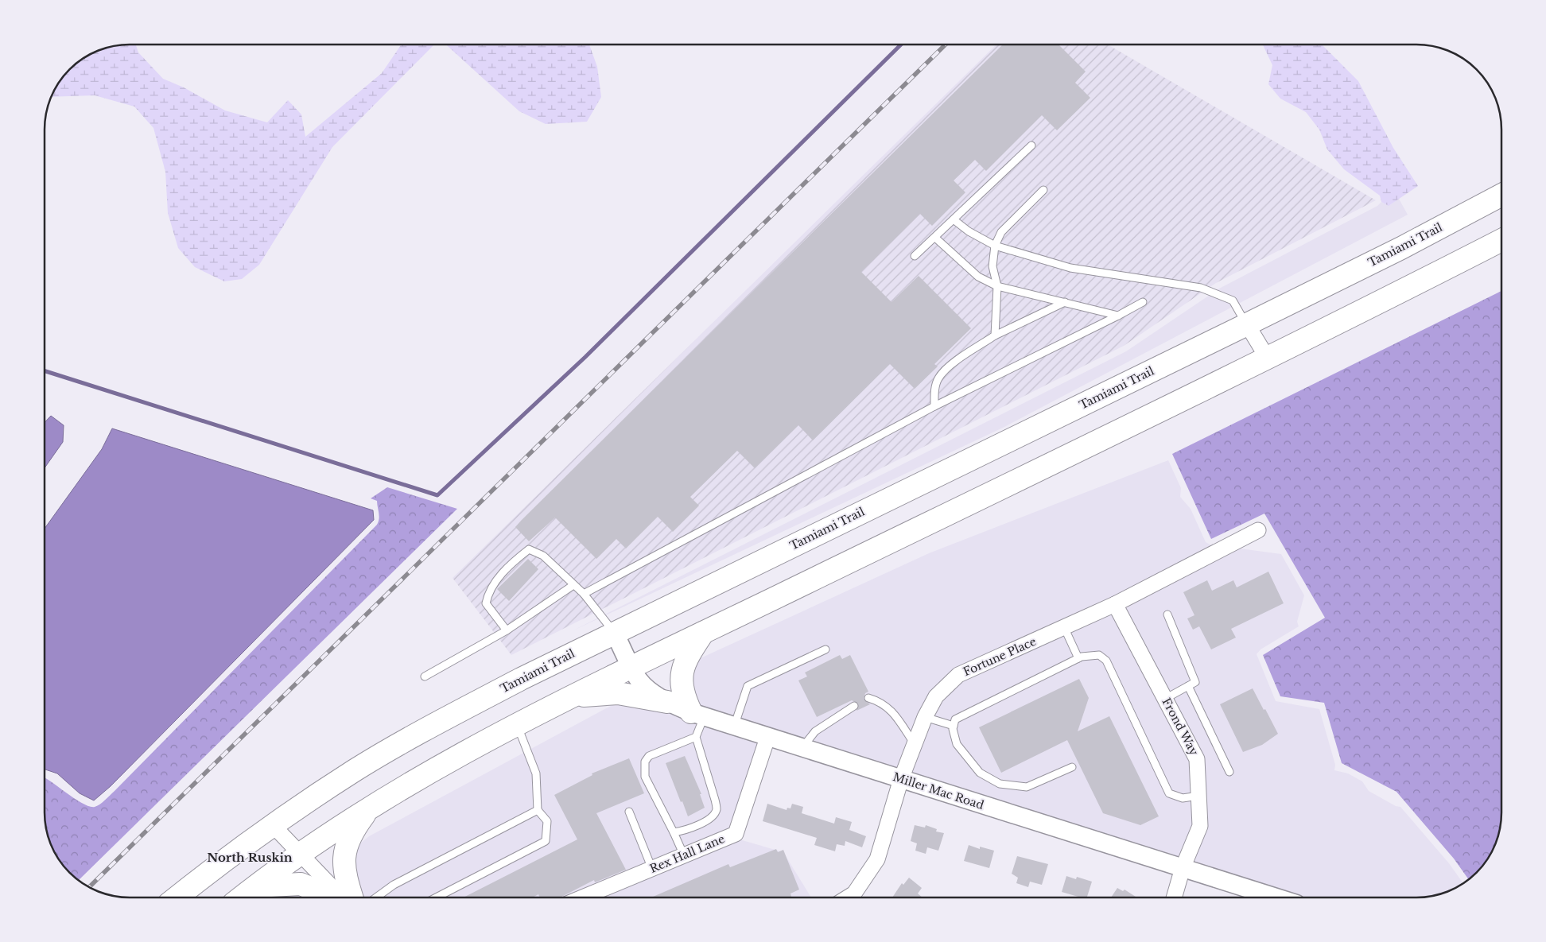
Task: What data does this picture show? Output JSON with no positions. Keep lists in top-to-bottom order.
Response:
{
  "streets": {
    "main road": ["Tamiami Trail"],
    "street": [
      "Fortune Place",
      "Frond Way",
      "Miller Mac Road",
      "Rex Hall Lane"
    ]
  },
  "crossings": [
    ["Tamiami Trail", "Miller Mac Road"],
    ["Fortune Place", "Frond Way"],
    ["Fortune Place", "Miller Mac Road"],
    ["Frond Way", "Miller Mac Road"],
    ["Miller Mac Road", "Rex Hall Lane"]
  ],
  "districts": ["North Ruskin"]
}
